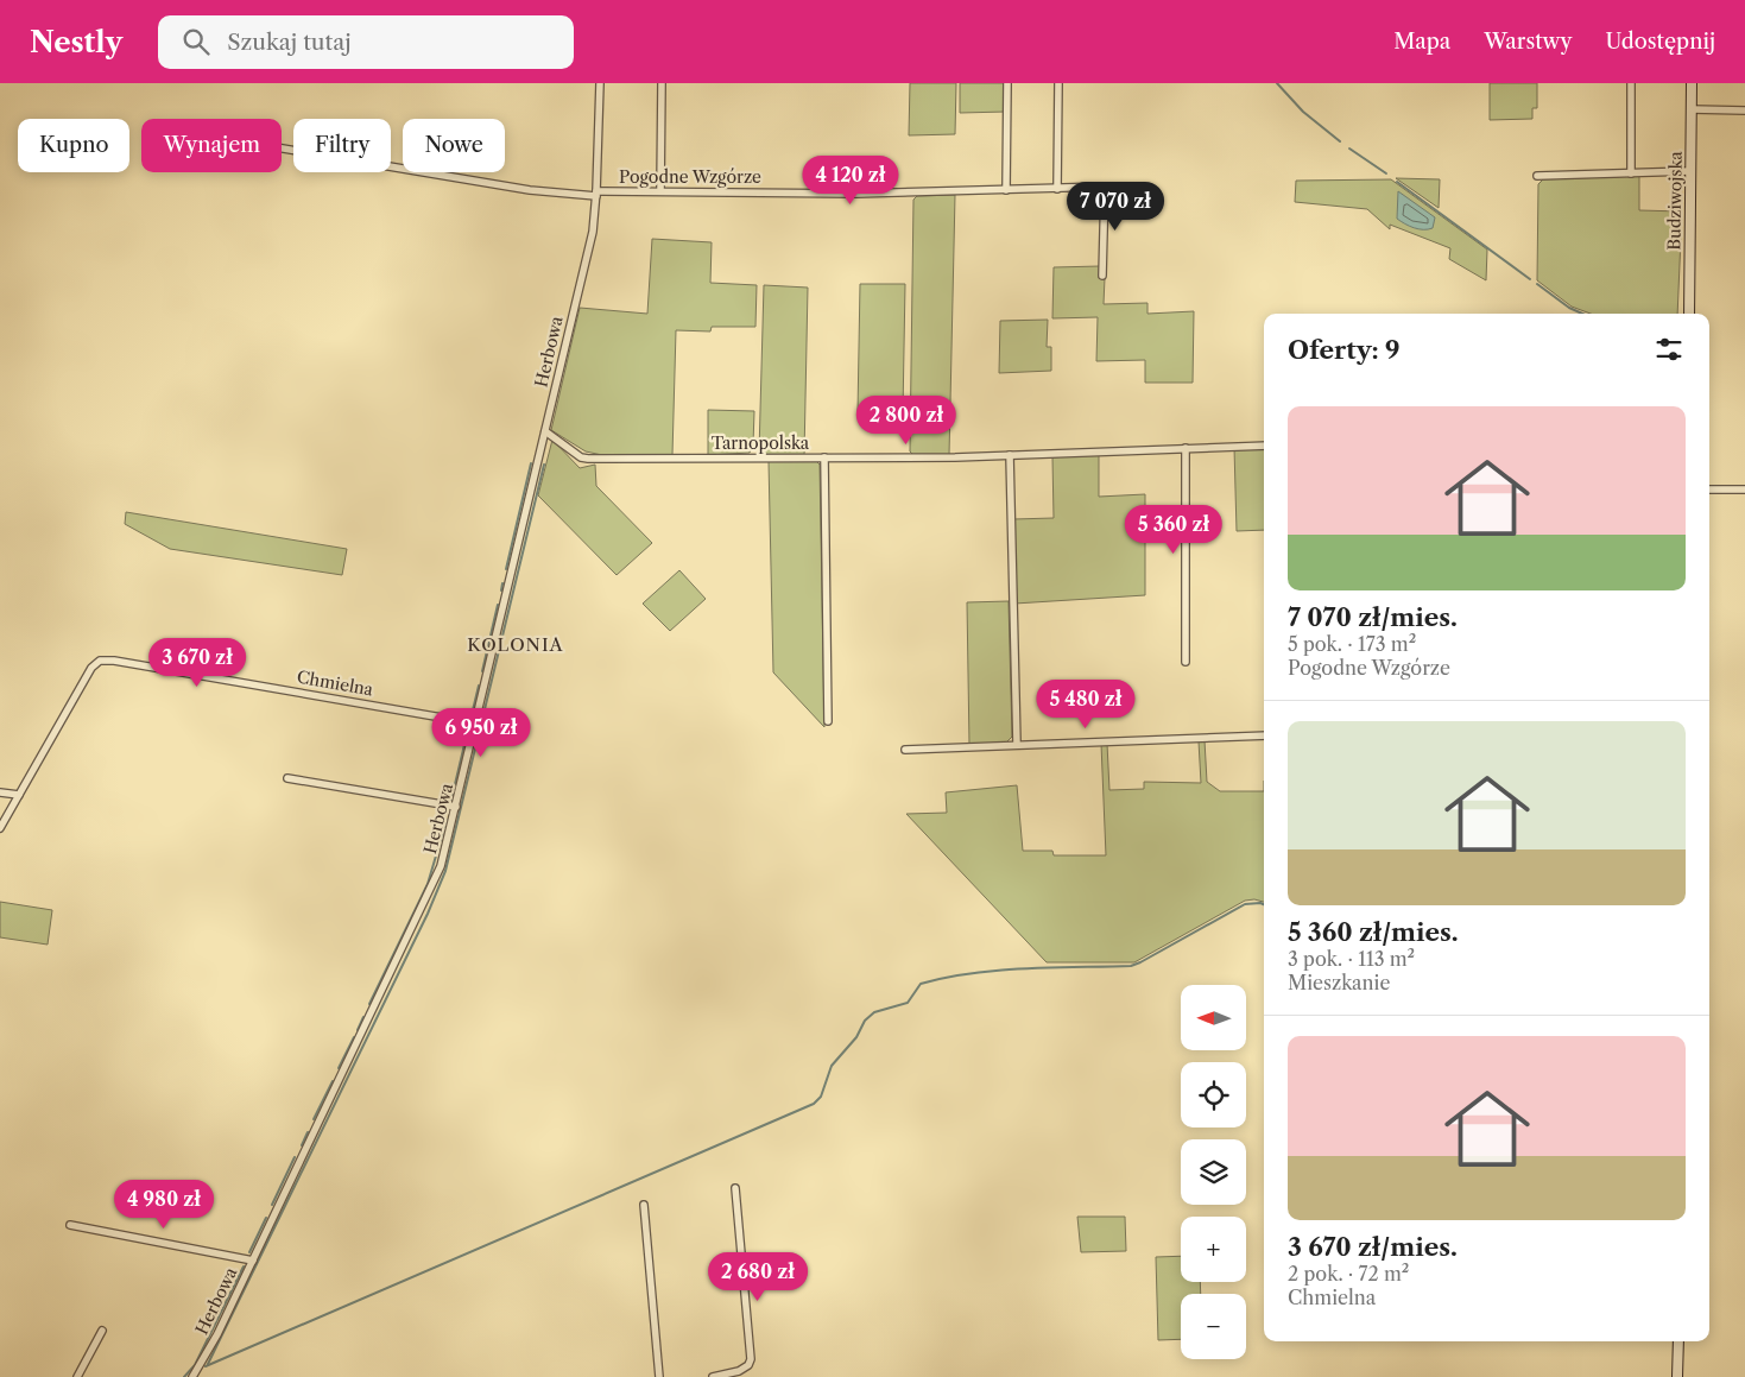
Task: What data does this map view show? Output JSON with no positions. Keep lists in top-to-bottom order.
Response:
{
  "streets": {
    "street": [
      "Pogodne Wzgórze",
      "Budziwojska",
      "Herbowa",
      "Tarnopolska",
      "Chmielna"
    ]
  },
  "crossings": [
    ["Pogodne Wzgórze", "Herbowa"],
    ["Herbowa", "Tarnopolska"],
    ["Herbowa", "Chmielna"]
  ],
  "districts": ["KOLONIA"],
  "north": "left",
  "page": {
    "header": "Nestly",
    "search": "Szukaj tutaj",
    "nav": ["Mapa", "Warstwy", "Udostępnij"],
    "chip": [
      "Kupno",
      "Wynajem",
      "Filtry",
      "Nowe"
    ],
    "price": [
      "4 120 zł",
      "7 070 zł",
      "2 800 zł",
      "5 360 zł",
      "3 670 zł",
      "5 480 zł",
      "6 950 zł",
      "4 980 zł",
      "2 680 zł"
    ],
    "heading": "Oferty: 9",
    "list": [
      {
        "name": "7 070 zł/mies.",
        "note": "5 pok. · 173 m² · Pogodne Wzgórze"
      },
      {
        "name": "5 360 zł/mies.",
        "note": "3 pok. · 113 m² · Mieszkanie"
      },
      {
        "name": "3 670 zł/mies.",
        "note": "2 pok. · 72 m² · Chmielna"
      }
    ],
    "map_buttons": ["+", "−"]
  }
}
